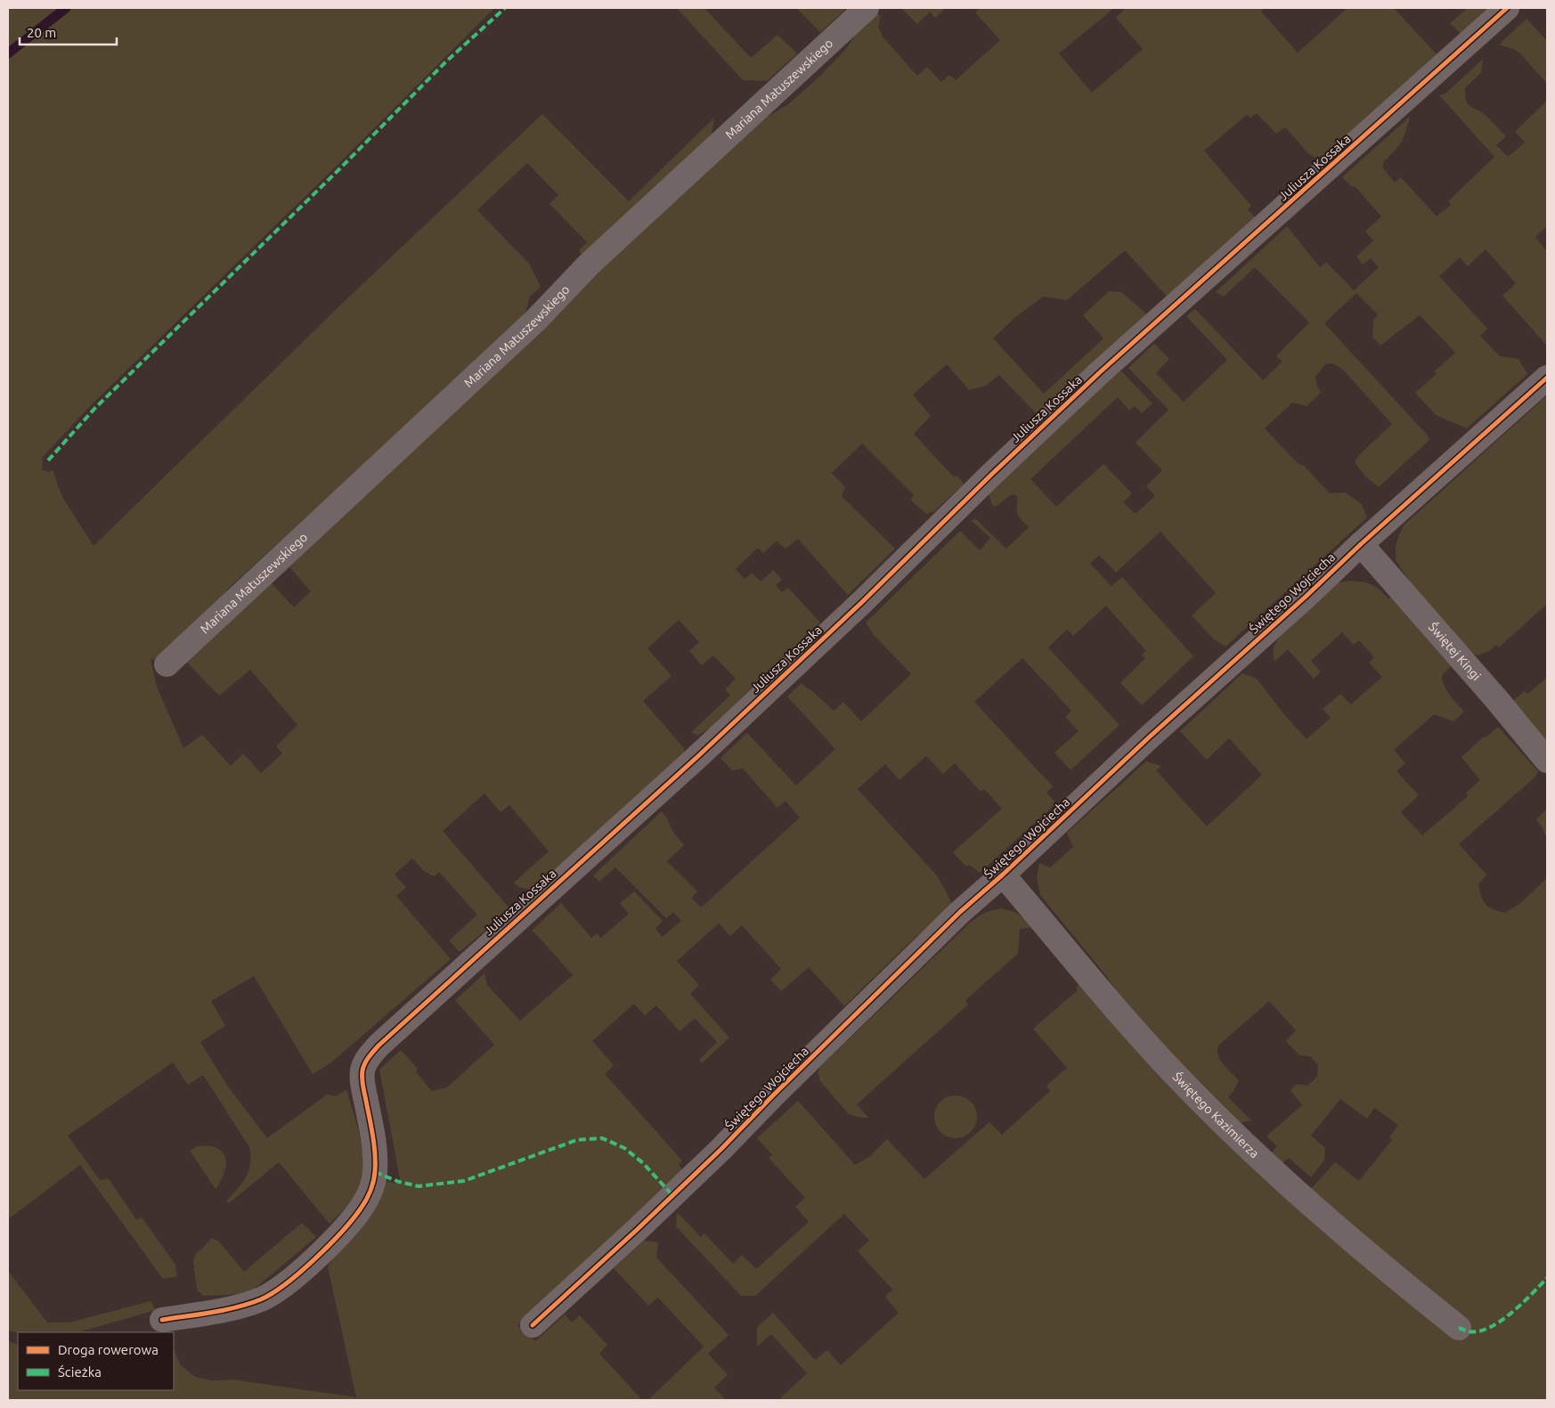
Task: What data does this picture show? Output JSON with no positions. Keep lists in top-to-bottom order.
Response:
{
  "streets": {
    "street": [
      "Mariana Matuszewskiego",
      "Juliusza Kossaka",
      "Świętego Wojciecha",
      "Świętej Kingi",
      "Świętego Kazimierza"
    ]
  },
  "crossings": [
    ["Świętego Wojciecha", "Świętej Kingi"],
    ["Świętego Wojciecha", "Świętego Kazimierza"]
  ],
  "legend": ["Droga rowerowa", "Ścieżka"],
  "scale_bar": "20 m"
}
